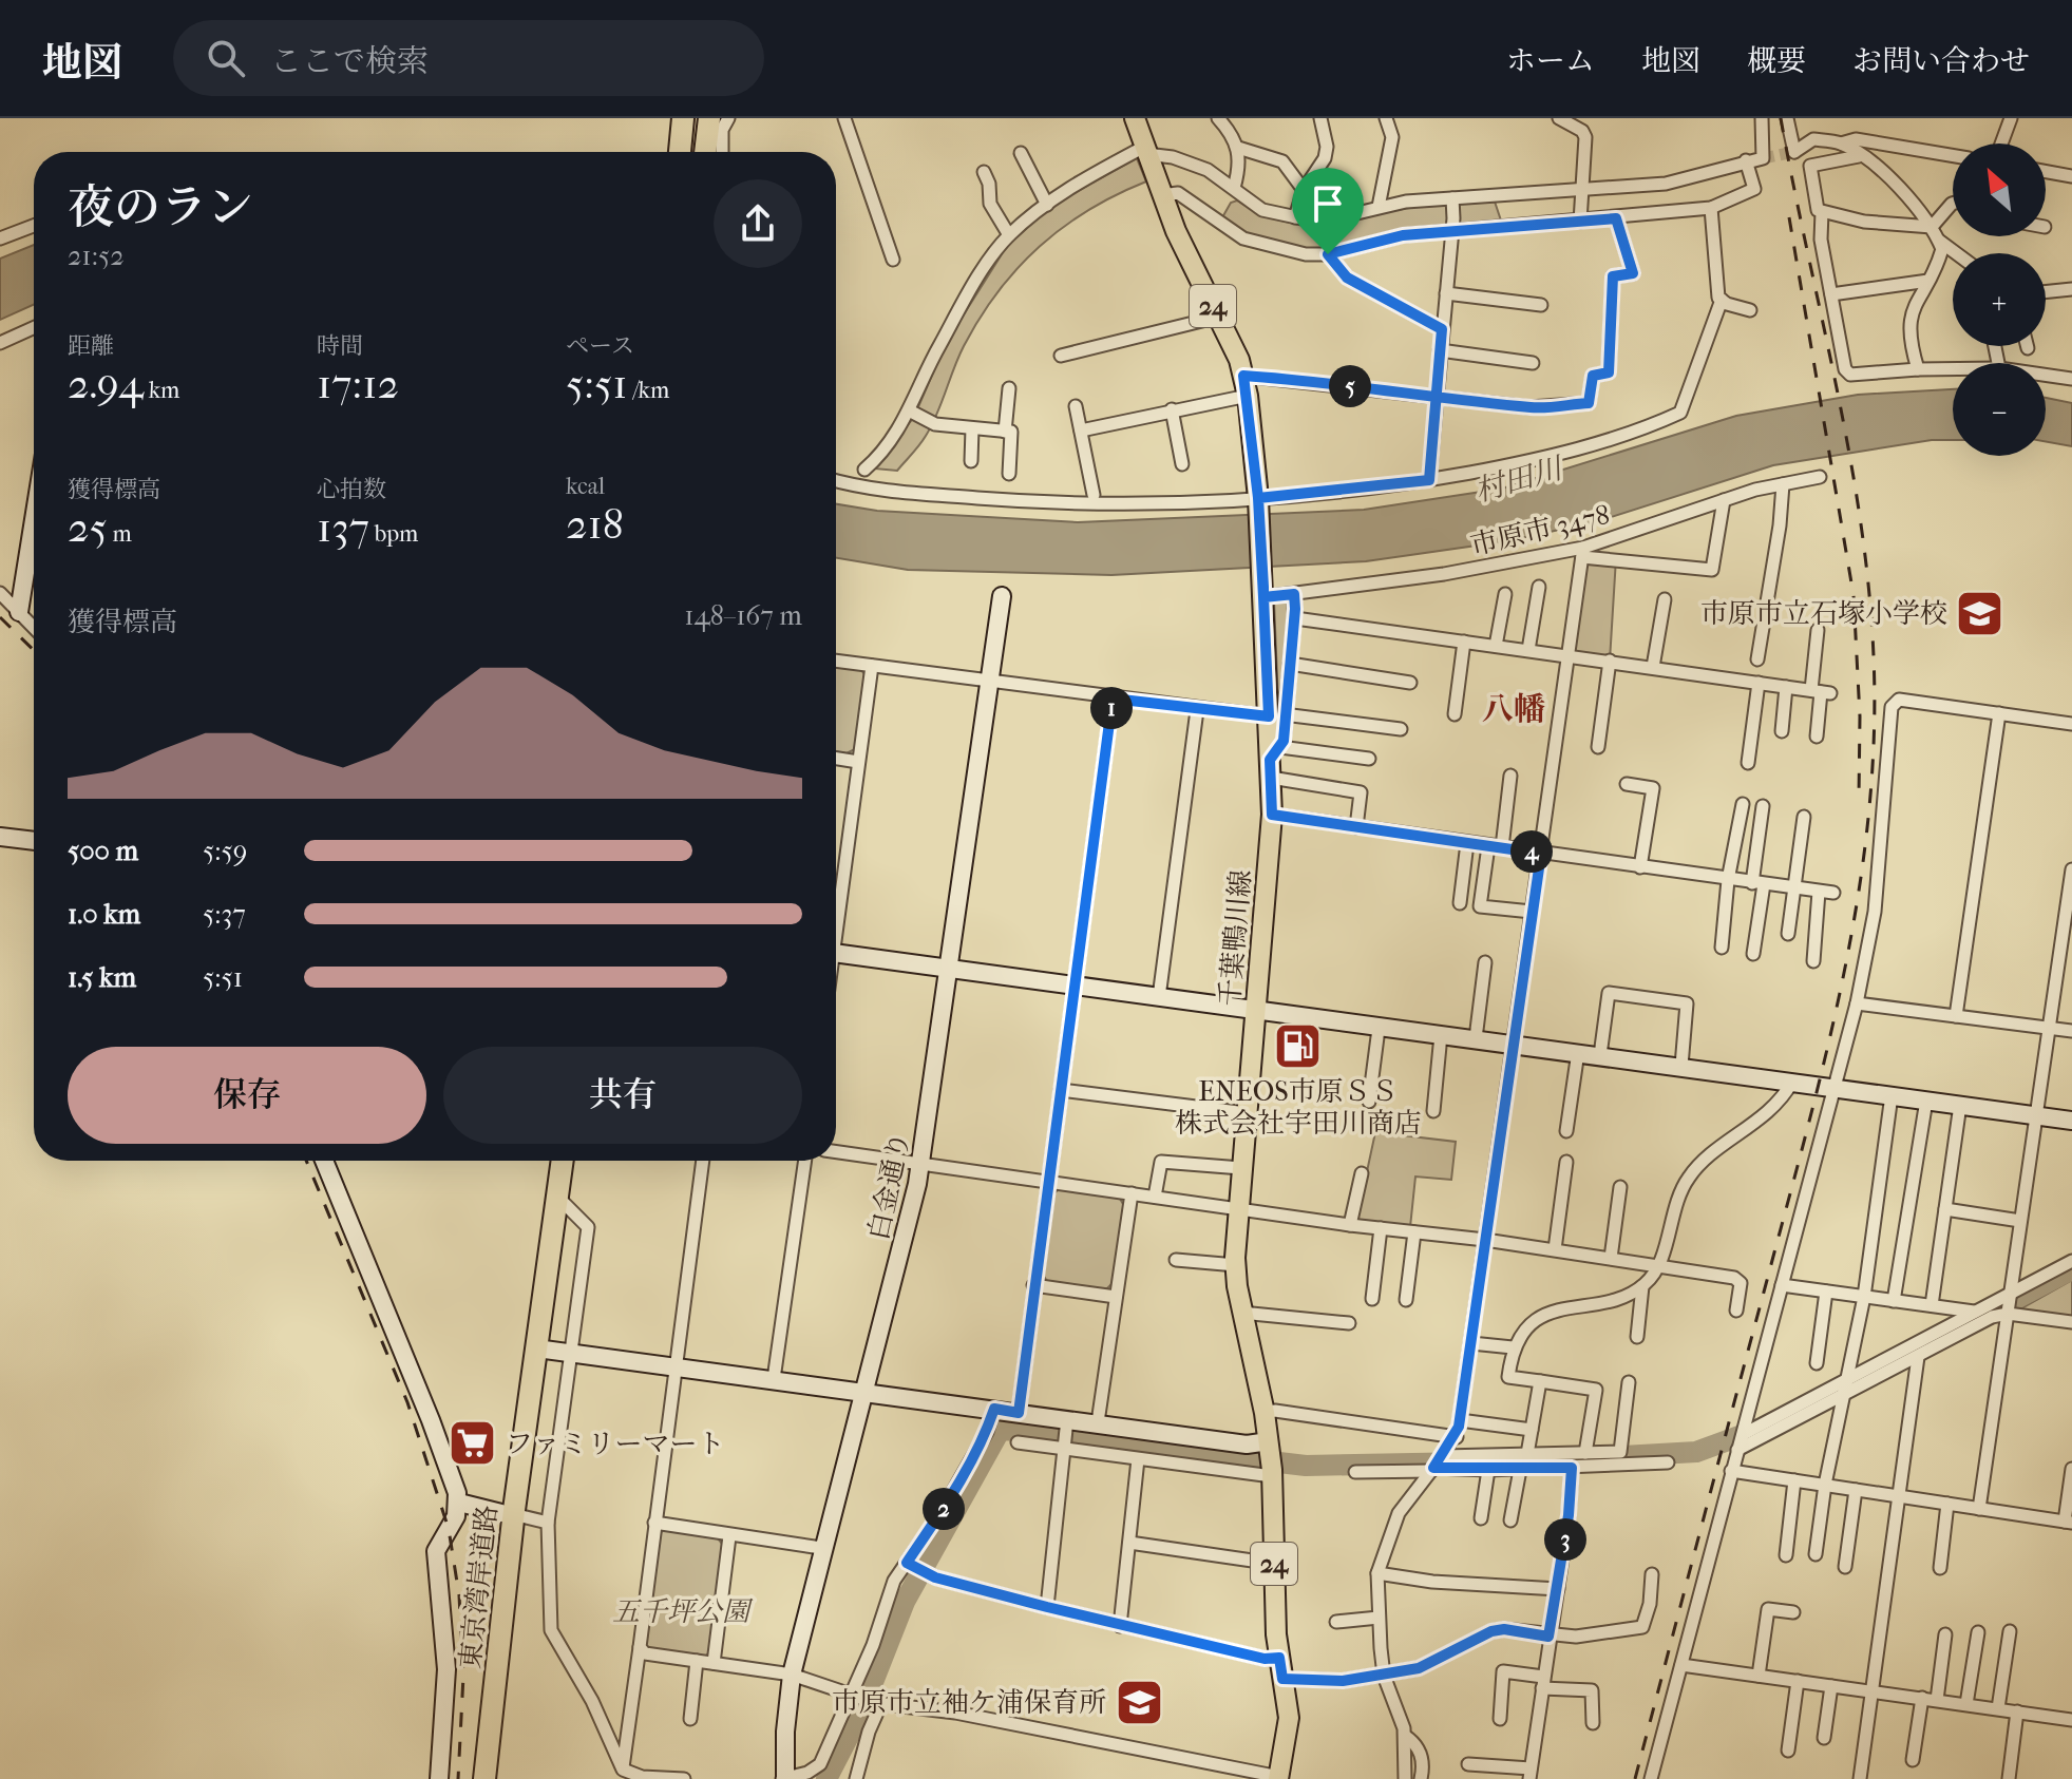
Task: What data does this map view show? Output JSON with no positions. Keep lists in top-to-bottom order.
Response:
{
  "streets": {
    "highway": ["東京湾岸道路"],
    "main road": ["24", "千葉鴨川線"],
    "street": ["市原市 3478", "白金通り"]
  },
  "crossings": [
    ["市原市 3478", "千葉鴨川線"]
  ],
  "districts": ["八幡"],
  "water": ["村田川"],
  "parks": ["五千坪公園"],
  "places": {
    "school or university": ["市原市立石塚小学校", "市原市立袖ケ浦保育所"],
    "fuel station": ["ENEOS市原ＳＳ 株式会社宇田川商店"],
    "supermarket": ["ファミリーマート"]
  },
  "north": "top left",
  "page": {
    "header": "地図",
    "search": "ここで検索",
    "nav": [
      "ホーム",
      "地図",
      "概要",
      "お問い合わせ"
    ],
    "map_buttons": ["+", "−"],
    "heading": ["夜のラン", "21:52"],
    "stats": [
      ["距離", "2.94 km"],
      ["時間", "17:12"],
      ["ペース", "5:51 /km"],
      ["獲得標高", "25 m"],
      ["心拍数", "137 bpm"],
      ["kcal", "218"]
    ],
    "pins": [
      "5",
      "1",
      "4",
      "2",
      "3"
    ],
    "chart": ["獲得標高", "148–167 m"],
    "list": [
      {
        "name": "500 m",
        "note": "5:59"
      },
      {
        "name": "1.0 km",
        "note": "5:37"
      },
      {
        "name": "1.5 km",
        "note": "5:51"
      }
    ],
    "buttons": ["保存", "共有"]
  }
}
